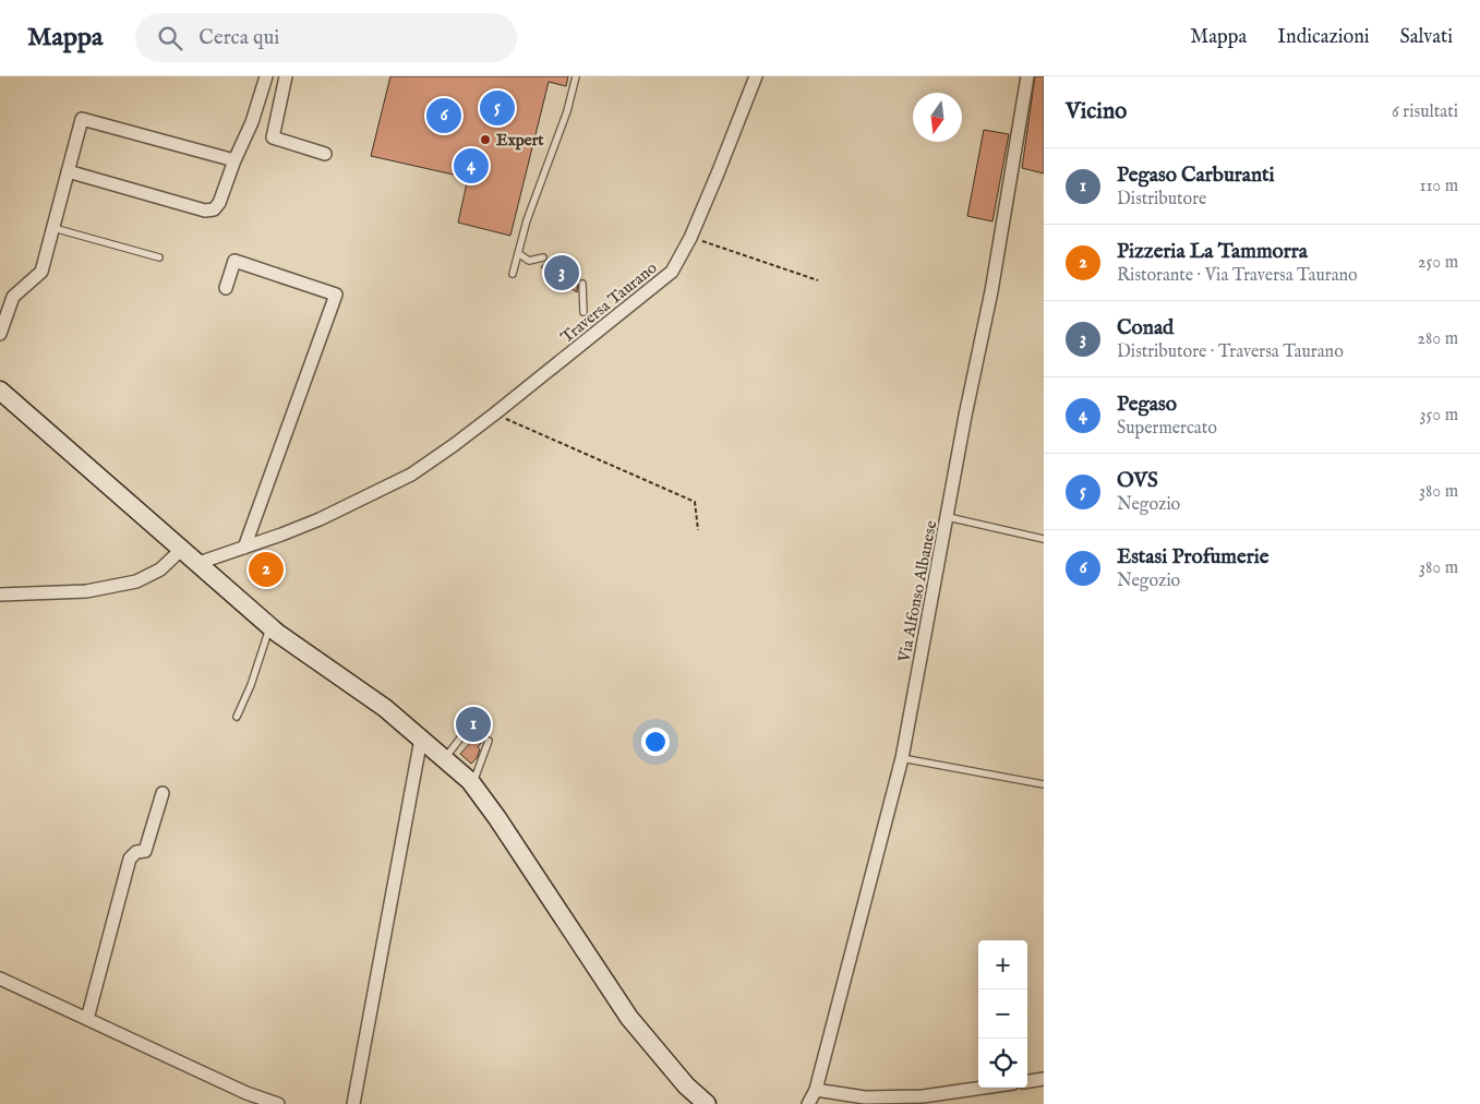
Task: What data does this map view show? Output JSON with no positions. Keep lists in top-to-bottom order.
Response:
{
  "streets": {
    "street": ["Traversa Taurano", "Via Alfonso Albanese"]
  },
  "places": ["Expert"],
  "north": "bottom",
  "page": {
    "header": "Mappa",
    "search": "Cerca qui",
    "nav": ["Mappa", "Indicazioni", "Salvati"],
    "heading": ["Vicino", "6 risultati"],
    "pins": [
      "5",
      "6",
      "4",
      "3",
      "2",
      "1"
    ],
    "list": [
      {
        "mark": "1",
        "name": "Pegaso Carburanti",
        "note": "Distributore",
        "value": "110 m"
      },
      {
        "mark": "2",
        "name": "Pizzeria La Tammorra",
        "note": "Ristorante · Via Traversa Taurano",
        "value": "250 m"
      },
      {
        "mark": "3",
        "name": "Conad",
        "note": "Distributore · Traversa Taurano",
        "value": "280 m"
      },
      {
        "mark": "4",
        "name": "Pegaso",
        "note": "Supermercato",
        "value": "350 m"
      },
      {
        "mark": "5",
        "name": "OVS",
        "note": "Negozio",
        "value": "380 m"
      },
      {
        "mark": "6",
        "name": "Estasi Profumerie",
        "note": "Negozio",
        "value": "380 m"
      }
    ],
    "map_buttons": ["+", "−"]
  }
}
